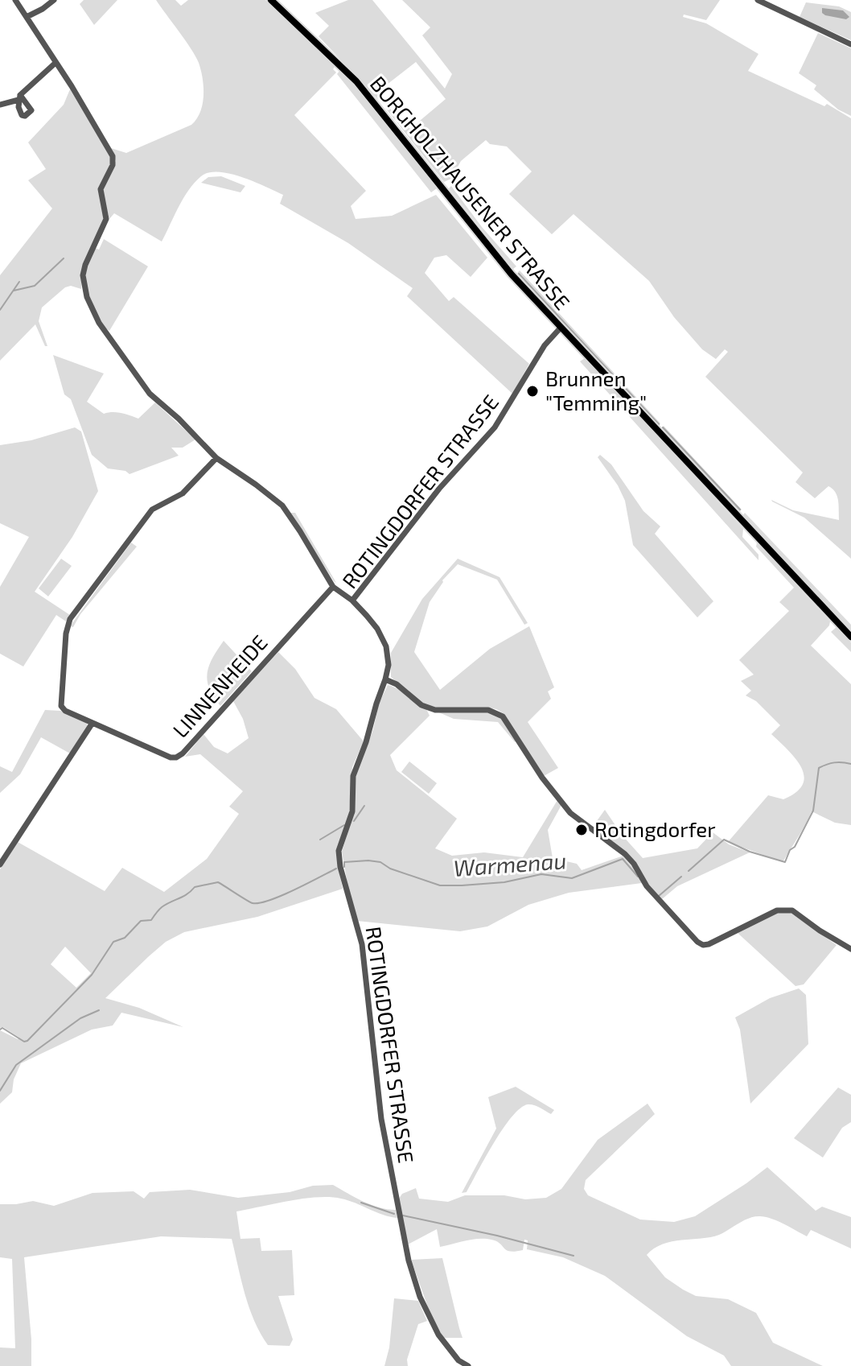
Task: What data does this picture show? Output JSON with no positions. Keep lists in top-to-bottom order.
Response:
{
  "streets": {
    "main road": ["BORGHOLZHAUSENER STRASSE"],
    "street": ["ROTINGDORFER STRASSE", "LINNENHEIDE"]
  },
  "crossings": [
    ["BORGHOLZHAUSENER STRASSE", "ROTINGDORFER STRASSE"]
  ],
  "water": ["Warmenau"],
  "places": ["Brunnen \"Temming\"", "Rotingdorfer"]
}
